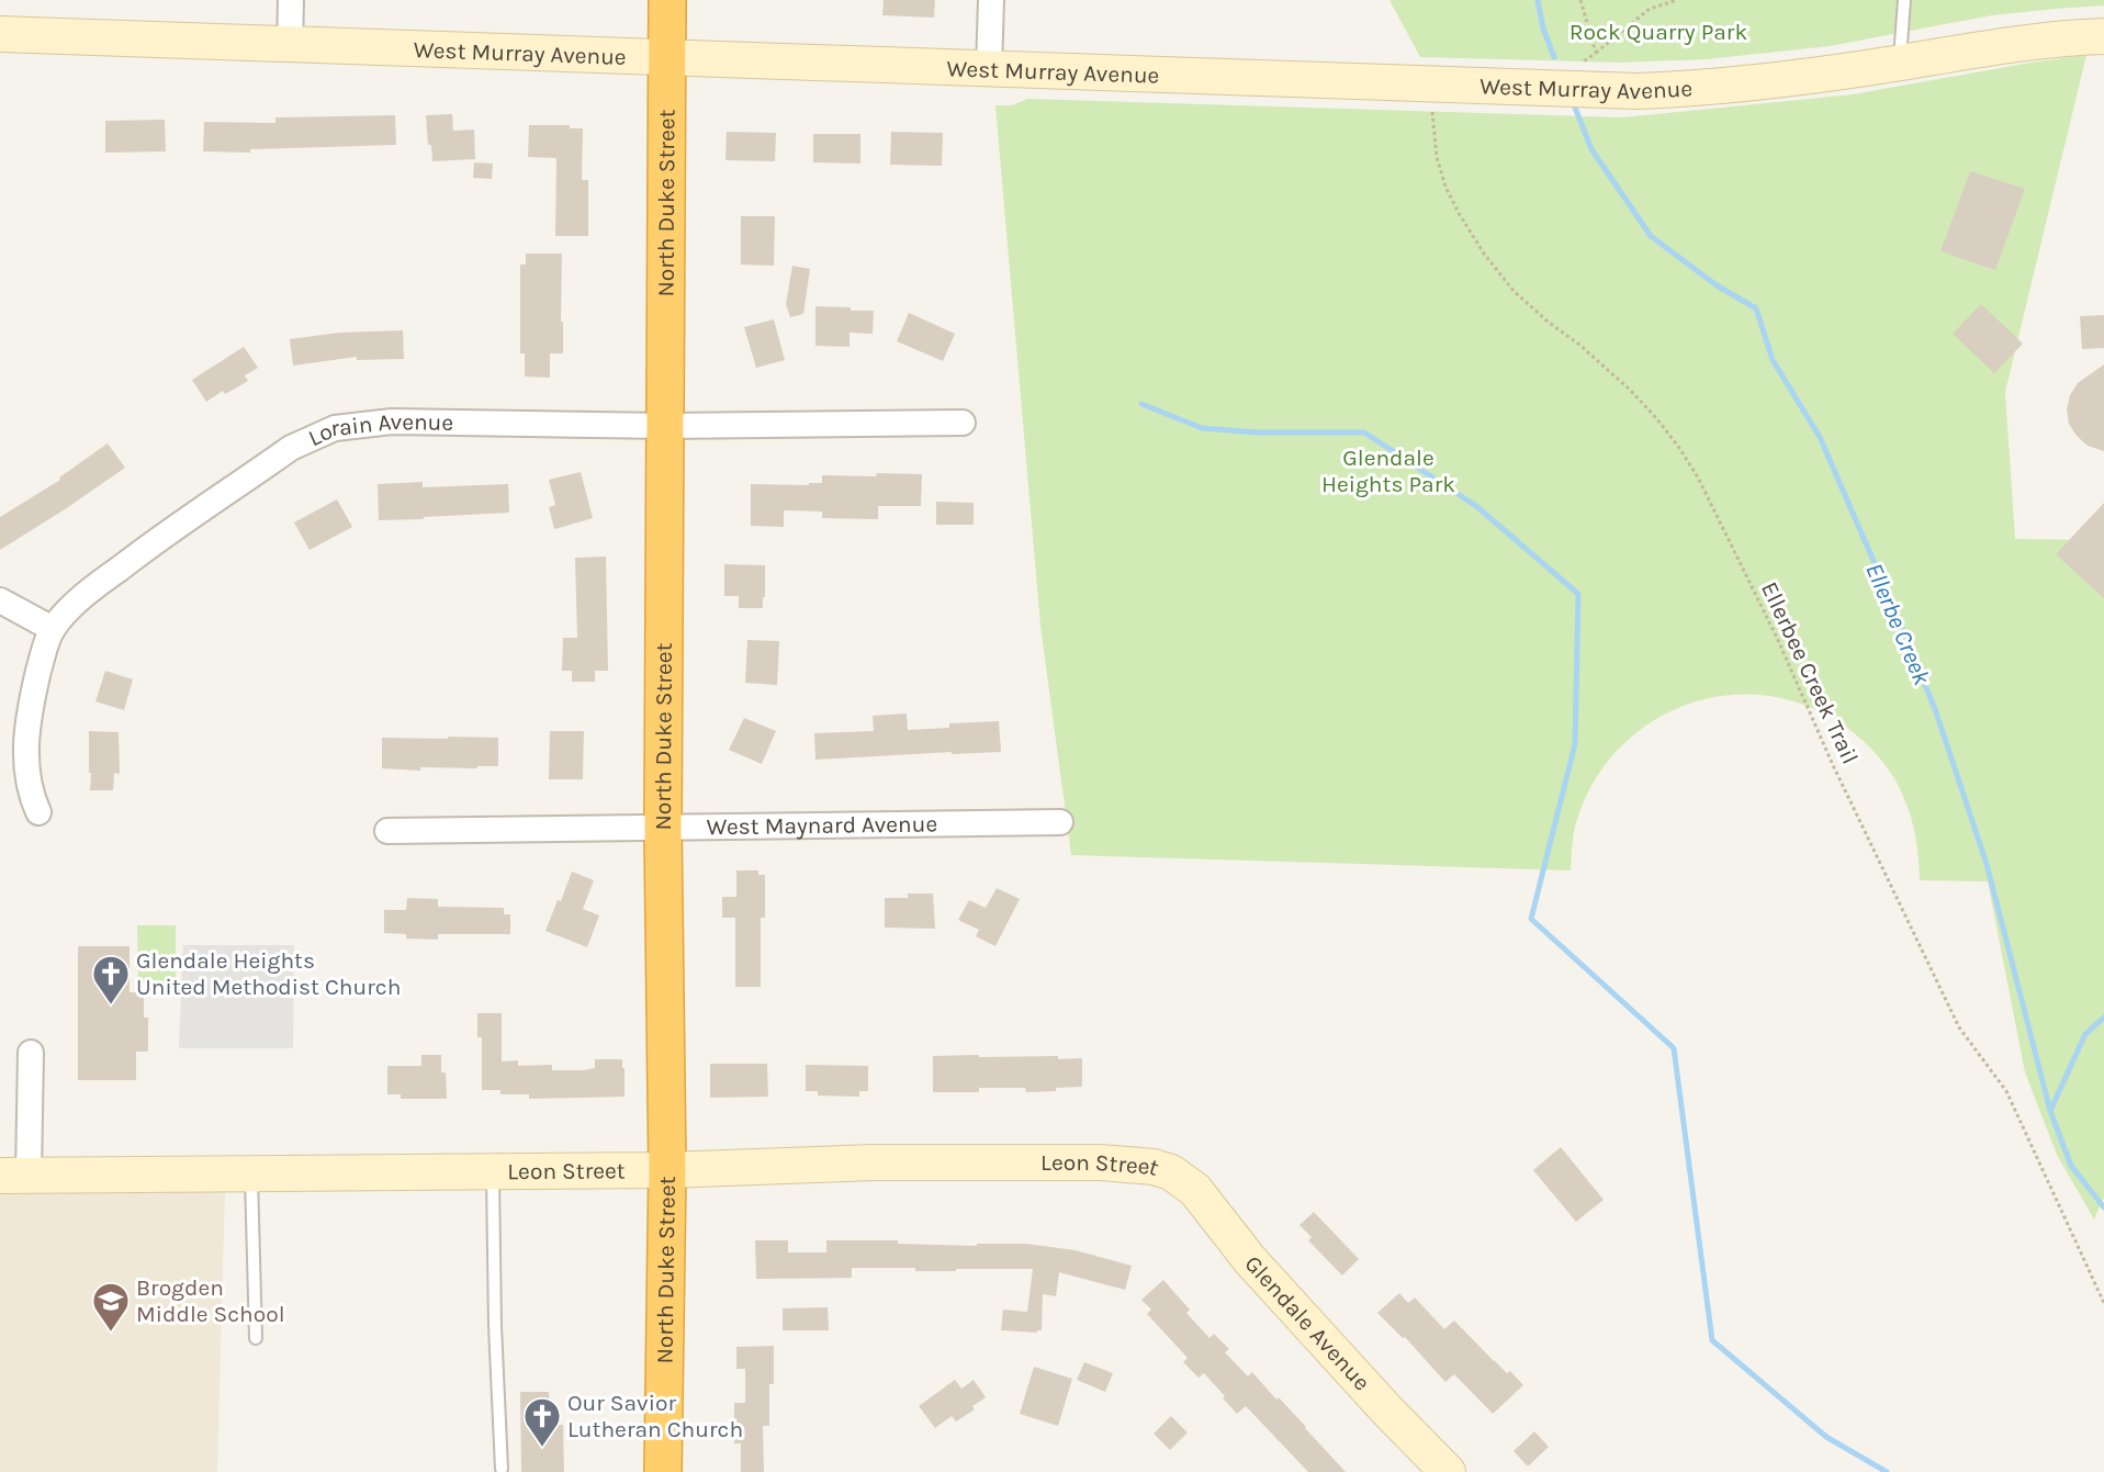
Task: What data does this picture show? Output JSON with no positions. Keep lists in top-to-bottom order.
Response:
{
  "streets": {
    "highway": ["North Duke Street"],
    "street": [
      "West Murray Avenue",
      "Lorain Avenue",
      "West Maynard Avenue",
      "Leon Street",
      "Glendale Avenue"
    ],
    "path": ["Ellerbee Creek Trail"]
  },
  "crossings": [
    ["West Murray Avenue", "North Duke Street"],
    ["North Duke Street", "Lorain Avenue"],
    ["North Duke Street", "West Maynard Avenue"],
    ["North Duke Street", "Leon Street"],
    ["Leon Street", "Glendale Avenue"]
  ],
  "water": ["Ellerbe Creek"],
  "parks": ["Rock Quarry Park", "Glendale Heights Park"],
  "places": {
    "church": ["Glendale Heights United Methodist Church", "Our Savior Lutheran Church"],
    "school or university": ["Brogden Middle School"]
  }
}
